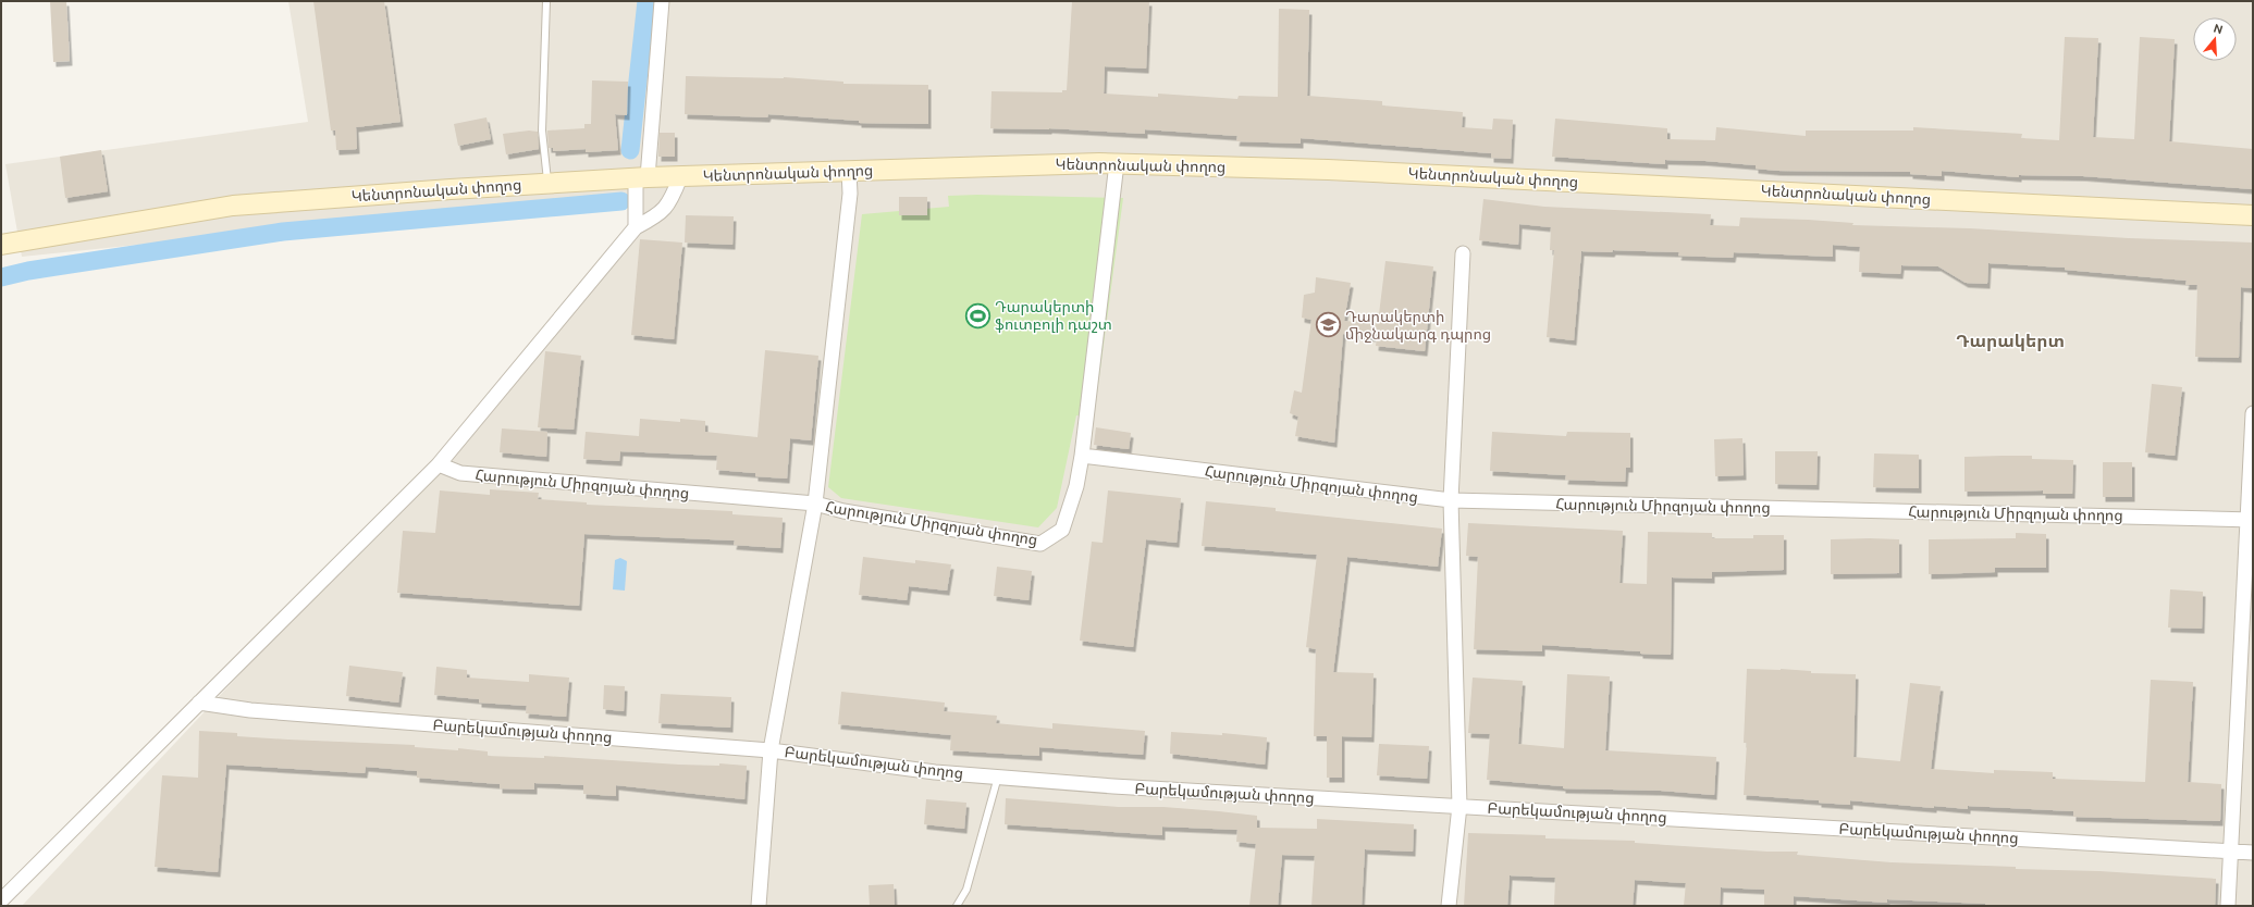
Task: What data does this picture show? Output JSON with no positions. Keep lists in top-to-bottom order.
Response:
{
  "streets": {
    "main road": ["Կենտրոնական փողոց"],
    "street": ["Հարություն Միրզոյան փողոց", "Բարեկամության փողոց"]
  },
  "districts": ["Դարակերտ"],
  "places": {
    "sports": ["Դարակերտի ֆուտբոլի դաշտ"],
    "school or university": ["Դարակերտի միջնակարգ դպրոց"]
  },
  "north": "top"
}
